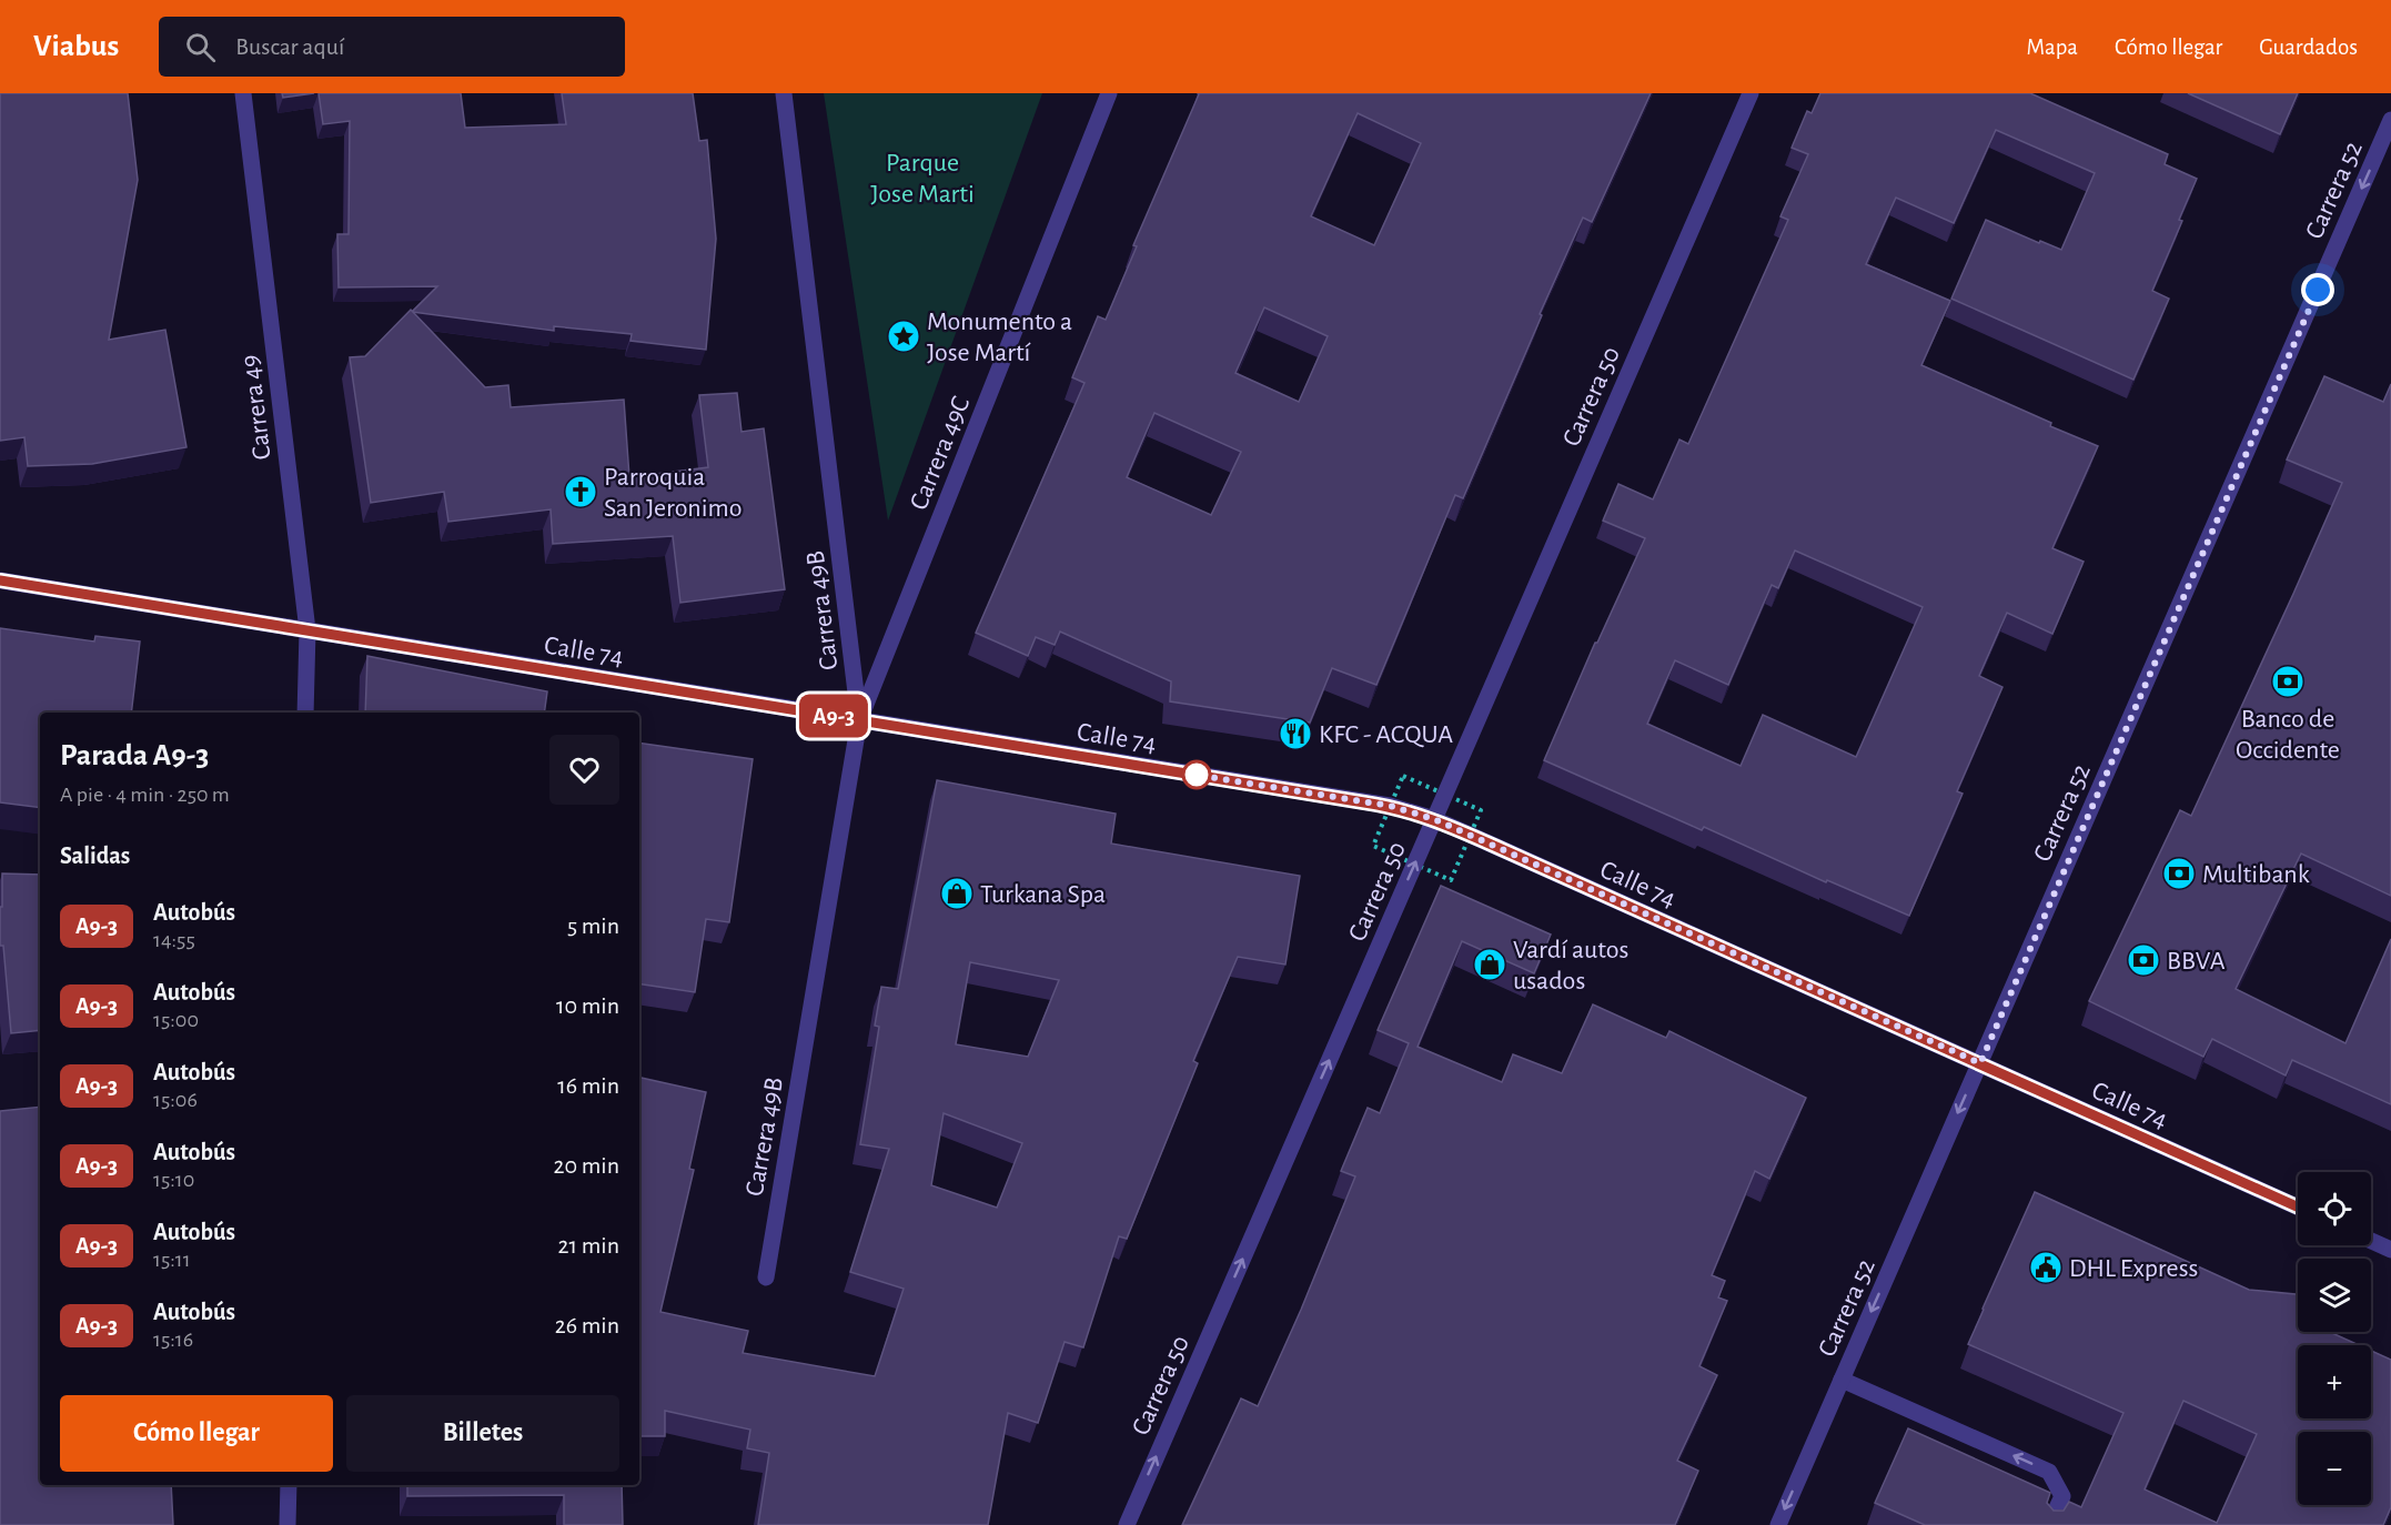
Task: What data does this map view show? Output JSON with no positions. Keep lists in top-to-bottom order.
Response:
{
  "streets": {
    "street": [
      "Carrera 52",
      "Carrera 50",
      "Carrera 49",
      "Carrera 49C",
      "Carrera 49B",
      "Calle 74"
    ]
  },
  "crossings": [
    ["Carrera 52", "Calle 74"],
    ["Carrera 50", "Calle 74"],
    ["Carrera 49", "Calle 74"],
    ["Carrera 49C", "Carrera 49B"],
    ["Carrera 49C", "Calle 74"],
    ["Carrera 49B", "Calle 74"]
  ],
  "one_way": ["Carrera 52", "Carrera 50"],
  "parks": ["Parque Jose Marti"],
  "places": {
    "place": ["Monumento a Jose Martí"],
    "church": ["Parroquia San Jeronimo"],
    "bank": ["Banco de Occidente", "Multibank", "BBVA"],
    "restaurant": ["KFC - ACQUA"],
    "shop": ["Turkana Spa", "Vardí autos usados"],
    "public building": ["DHL Express"]
  },
  "lines": ["bus line A9-3"],
  "page": {
    "header": "Viabus",
    "search": "Buscar aquí",
    "nav": ["Mapa", "Cómo llegar", "Guardados"],
    "on_map": "A9-3",
    "heading": [
      ["Parada A9-3", "A pie · 4 min · 250 m"],
      "Salidas"
    ],
    "list": [
      {
        "mark": "A9-3",
        "name": "Autobús",
        "note": "14:55",
        "value": "5 min"
      },
      {
        "mark": "A9-3",
        "name": "Autobús",
        "note": "15:00",
        "value": "10 min"
      },
      {
        "mark": "A9-3",
        "name": "Autobús",
        "note": "15:06",
        "value": "16 min"
      },
      {
        "mark": "A9-3",
        "name": "Autobús",
        "note": "15:10",
        "value": "20 min"
      },
      {
        "mark": "A9-3",
        "name": "Autobús",
        "note": "15:11",
        "value": "21 min"
      },
      {
        "mark": "A9-3",
        "name": "Autobús",
        "note": "15:16",
        "value": "26 min"
      }
    ],
    "map_buttons": ["+", "−"],
    "buttons": ["Cómo llegar", "Billetes"]
  }
}
